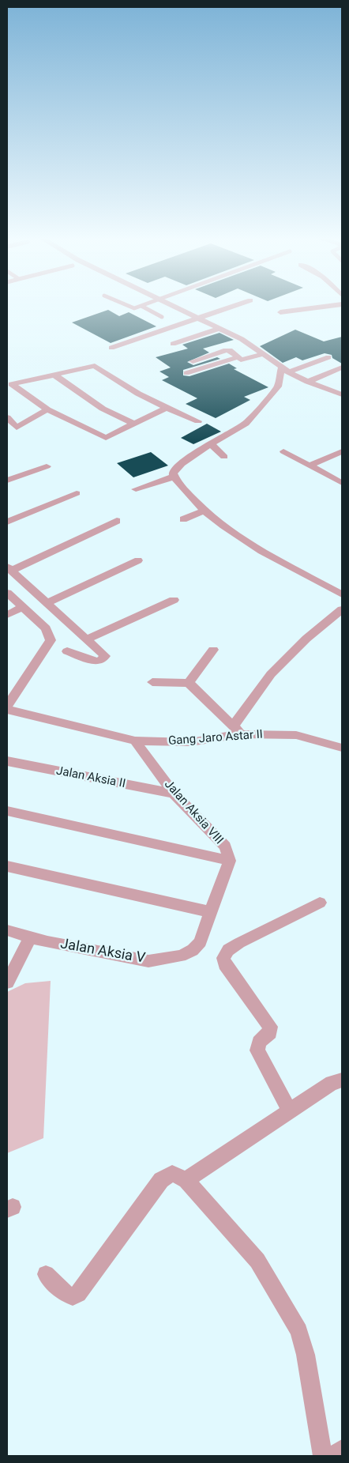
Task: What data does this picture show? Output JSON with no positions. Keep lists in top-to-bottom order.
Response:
{
  "streets": {
    "street": [
      "Gang Jaro Astar II",
      "Jalan Aksia II",
      "Jalan Aksia VIII",
      "Jalan Aksia V"
    ]
  },
  "crossings": [
    ["Gang Jaro Astar II", "Jalan Aksia VIII"],
    ["Jalan Aksia II", "Jalan Aksia VIII"]
  ]
}
